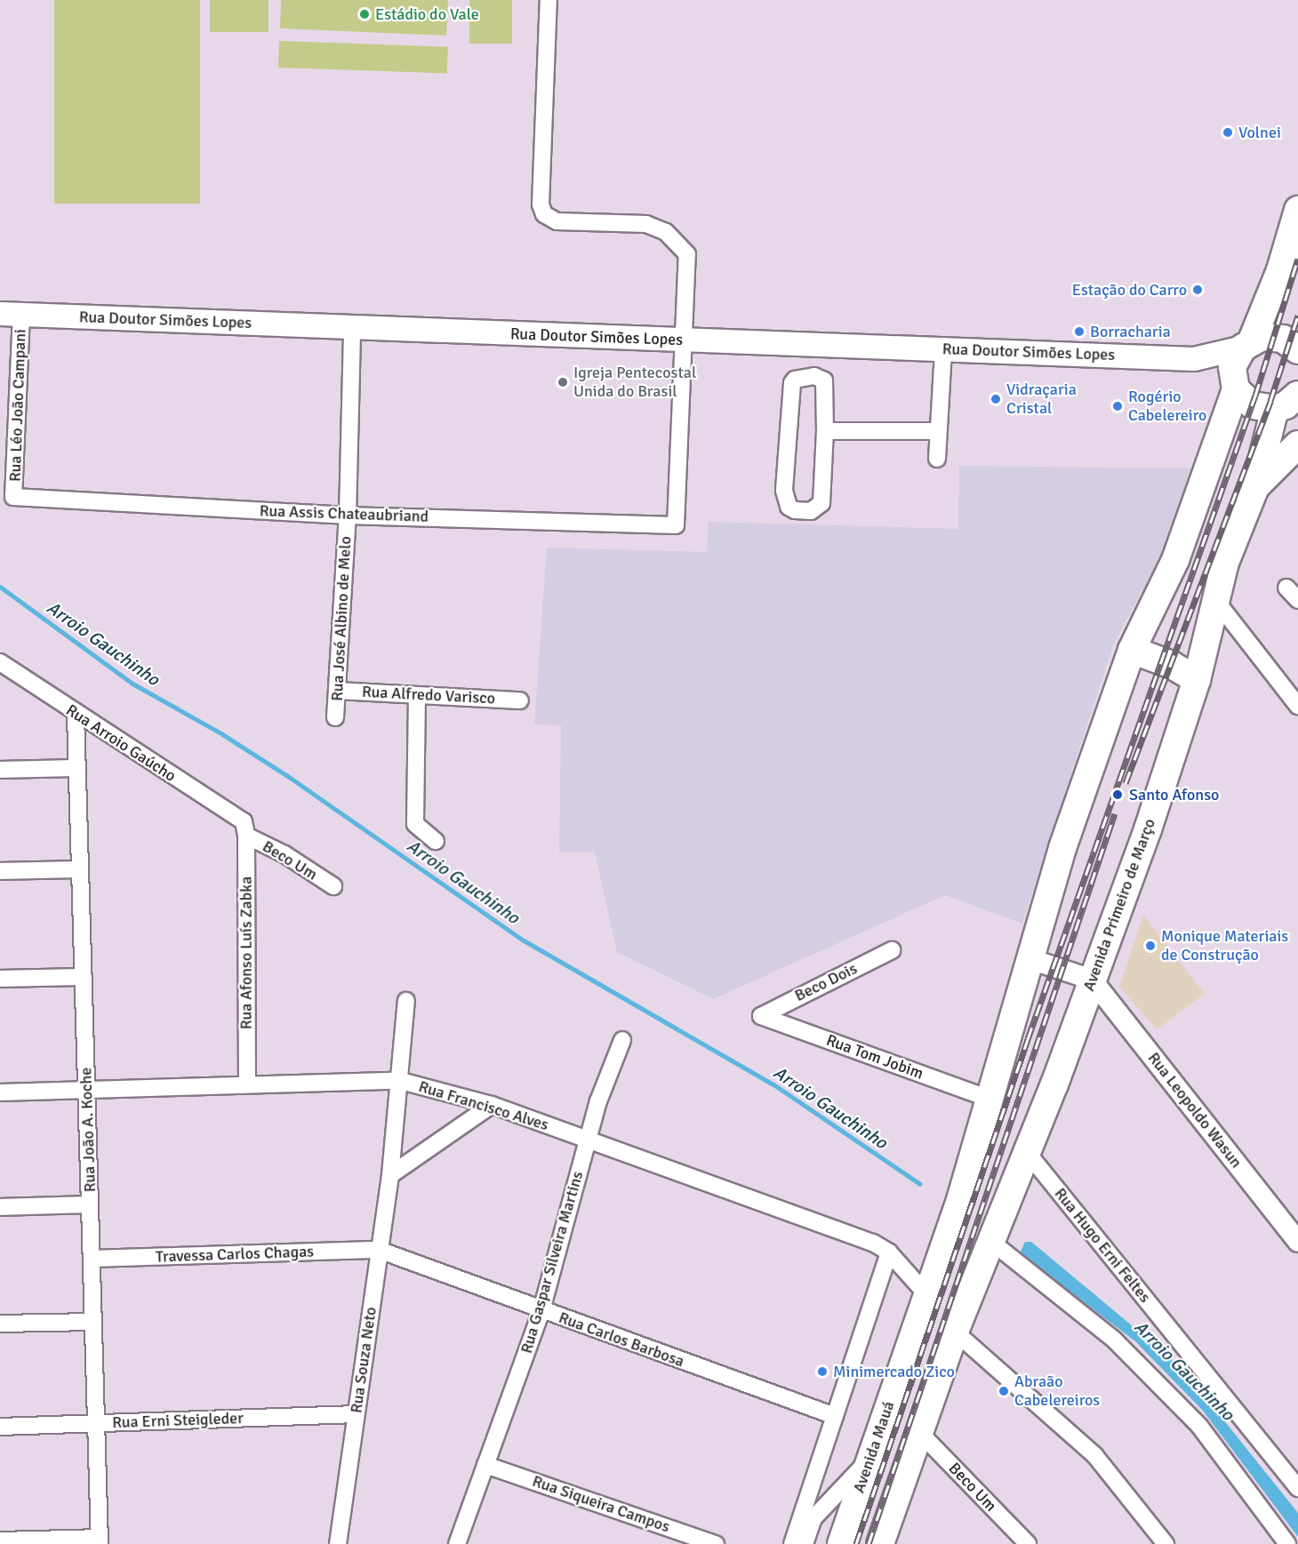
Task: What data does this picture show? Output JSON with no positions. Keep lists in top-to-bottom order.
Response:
{
  "streets": {
    "main road": ["Rua Doutor Simões Lopes", "Avenida Primeiro de Março", "Avenida Mauá"],
    "street": [
      "Rua Léo João Campani",
      "Rua Assis Chateaubriand",
      "Rua José Albino de Melo",
      "Rua Alfredo Varisco",
      "Rua Arroio Gaúcho",
      "Beco Um",
      "Rua Afonso Luís Zabka",
      "Beco Dois",
      "Rua Tom Jobim",
      "Rua Francisco Alves",
      "Rua Leopoldo Wasun",
      "Rua João A. Koche",
      "Rua Hugo Erni Feltes",
      "Travessa Carlos Chagas",
      "Rua Gaspar Silveira Martins",
      "Rua Carlos Barbosa",
      "Rua Souza Neto",
      "Rua Erni Steigleder",
      "Rua Siqueira Campos"
    ]
  },
  "crossings": [
    ["Rua Doutor Simões Lopes", "Rua Léo João Campani"],
    ["Rua Doutor Simões Lopes", "Rua Assis Chateaubriand"],
    ["Rua Doutor Simões Lopes", "Rua José Albino de Melo"],
    ["Rua Léo João Campani", "Rua Assis Chateaubriand"],
    ["Rua Assis Chateaubriand", "Rua José Albino de Melo"],
    ["Rua José Albino de Melo", "Rua Alfredo Varisco"],
    ["Rua Arroio Gaúcho", "Beco Um"],
    ["Rua Arroio Gaúcho", "Rua Afonso Luís Zabka"],
    ["Rua Arroio Gaúcho", "Rua João A. Koche"],
    ["Beco Um", "Rua Afonso Luís Zabka"],
    ["Avenida Primeiro de Março", "Rua Leopoldo Wasun"],
    ["Avenida Primeiro de Março", "Rua Hugo Erni Feltes"],
    ["Rua Afonso Luís Zabka", "Rua Francisco Alves"],
    ["Beco Dois", "Rua Tom Jobim"],
    ["Rua Tom Jobim", "Avenida Mauá"],
    ["Rua Francisco Alves", "Rua João A. Koche"],
    ["Rua Francisco Alves", "Rua Gaspar Silveira Martins"],
    ["Rua Francisco Alves", "Rua Souza Neto"],
    ["Rua Francisco Alves", "Avenida Mauá"],
    ["Rua João A. Koche", "Travessa Carlos Chagas"],
    ["Rua João A. Koche", "Rua Erni Steigleder"],
    ["Travessa Carlos Chagas", "Rua Carlos Barbosa"],
    ["Travessa Carlos Chagas", "Rua Souza Neto"],
    ["Rua Gaspar Silveira Martins", "Rua Carlos Barbosa"],
    ["Rua Gaspar Silveira Martins", "Rua Siqueira Campos"],
    ["Rua Carlos Barbosa", "Rua Souza Neto"],
    ["Rua Souza Neto", "Rua Erni Steigleder"]
  ],
  "water": ["Arroio Gauchinho"],
  "places": [
    "Estádio do Vale",
    "Volnei",
    "Estação do Carro",
    "Borracharia",
    "Igreja Pentecostal Unida do Brasil",
    "Vidraçaria Cristal",
    "Rogério Cabelereiro",
    "Santo Afonso",
    "Monique Materiais de Construção",
    "Minimercado Zico",
    "Abraão Cabelereiros"
  ]
}
